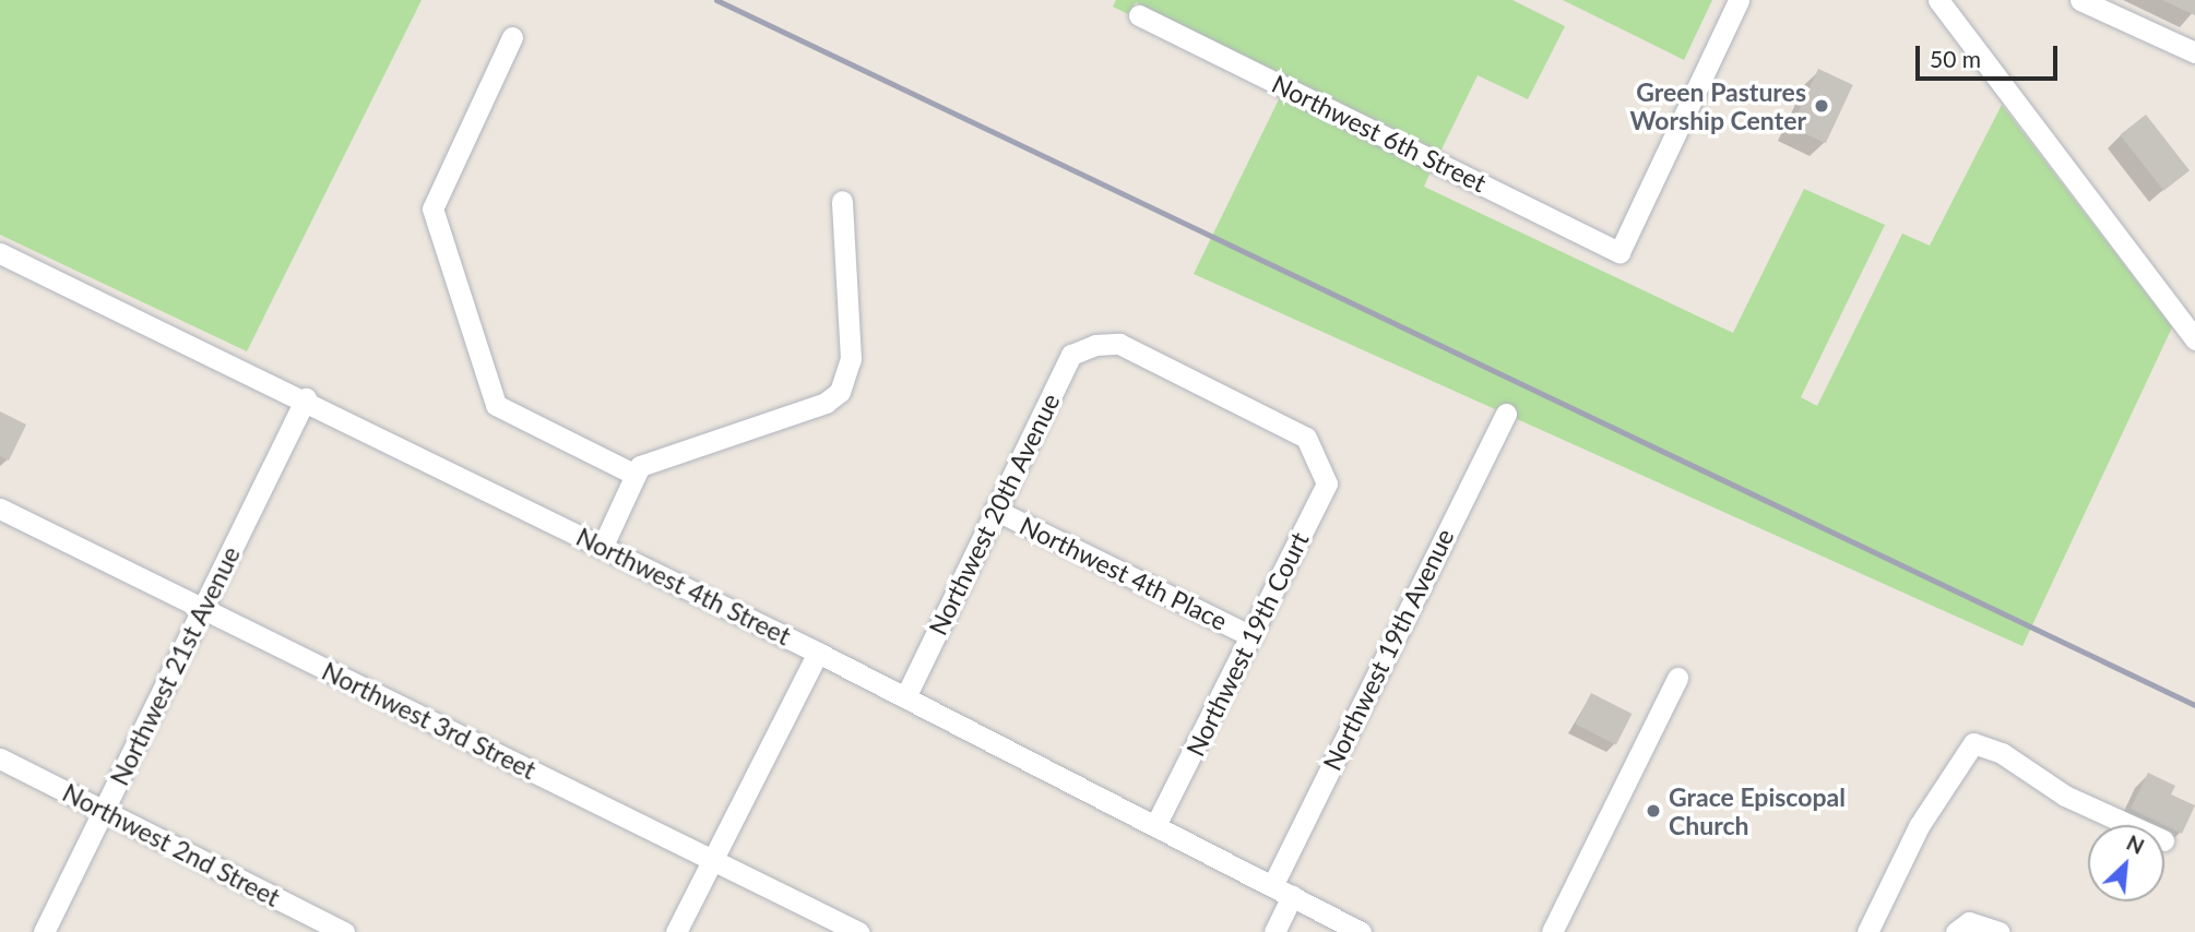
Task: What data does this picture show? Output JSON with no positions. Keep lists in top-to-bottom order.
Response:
{
  "streets": {
    "street": [
      "Northwest 6th Street",
      "Northwest 20th Avenue",
      "Northwest 4th Place",
      "Northwest 4th Street",
      "Northwest 19th Court",
      "Northwest 19th Avenue",
      "Northwest 21st Avenue",
      "Northwest 3rd Street",
      "Northwest 2nd Street"
    ]
  },
  "crossings": [
    ["Northwest 20th Avenue", "Northwest 4th Place"],
    ["Northwest 20th Avenue", "Northwest 4th Street"],
    ["Northwest 20th Avenue", "Northwest 19th Court"],
    ["Northwest 4th Place", "Northwest 19th Court"],
    ["Northwest 4th Street", "Northwest 19th Court"],
    ["Northwest 4th Street", "Northwest 19th Avenue"],
    ["Northwest 4th Street", "Northwest 21st Avenue"],
    ["Northwest 21st Avenue", "Northwest 3rd Street"],
    ["Northwest 21st Avenue", "Northwest 2nd Street"]
  ],
  "places": ["Green Pastures Worship Center", "Grace Episcopal Church"],
  "scale_bar": "50 m",
  "north": "top right"
}
